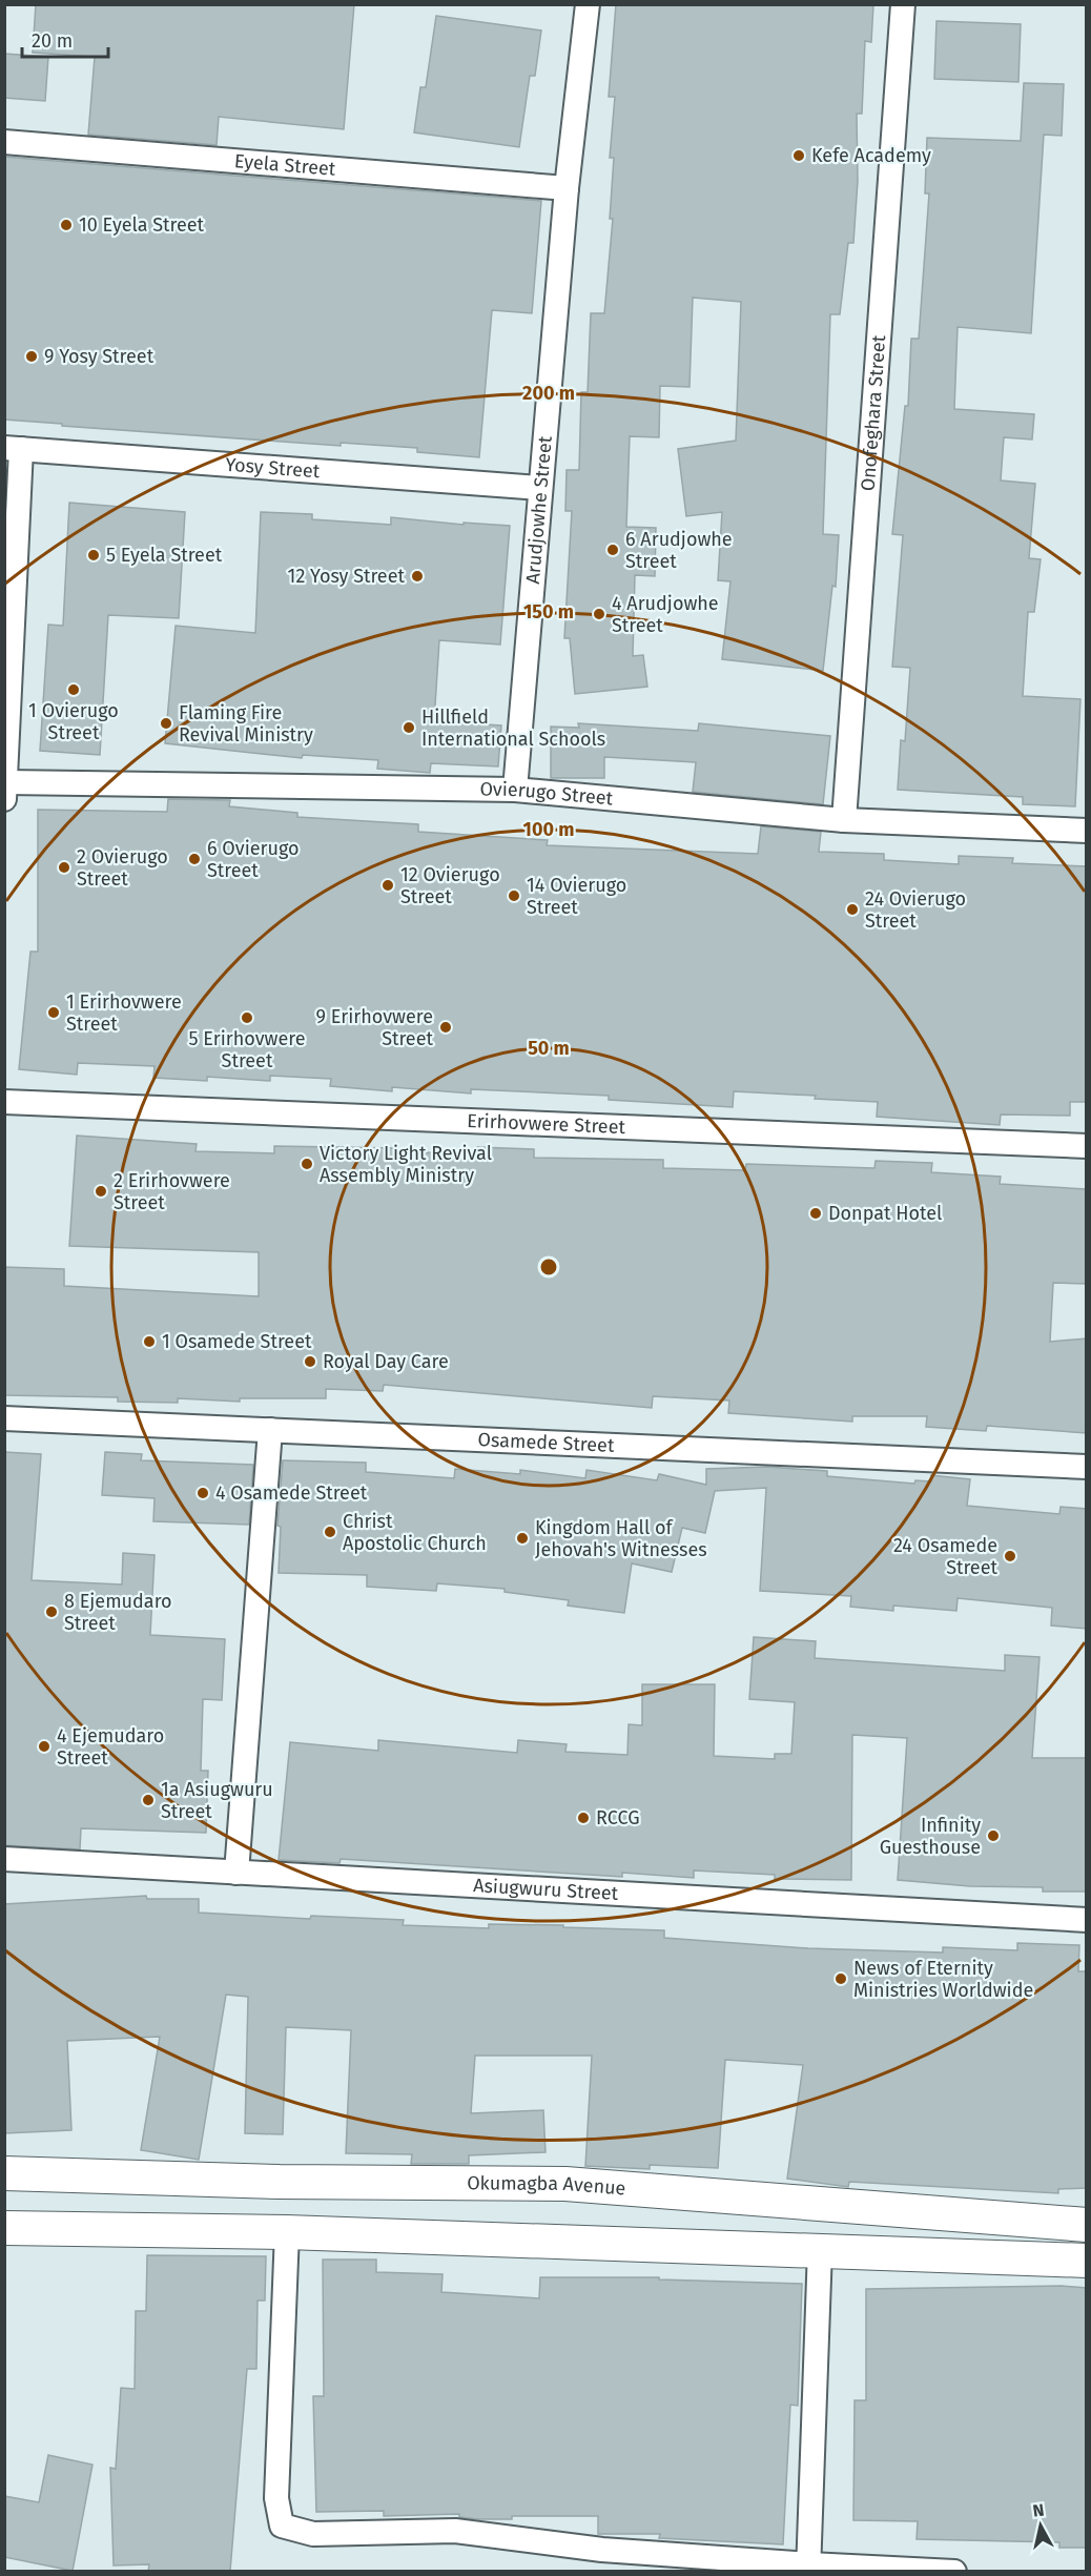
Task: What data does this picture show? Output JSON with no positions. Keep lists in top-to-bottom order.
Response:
{
  "streets": {
    "main road": ["Okumagba Avenue"],
    "street": [
      "Eyela Street",
      "Onofeghara Street",
      "Yosy Street",
      "Arudjowhe Street",
      "Ovierugo Street",
      "Erirhovwere Street",
      "Osamede Street",
      "Asiugwuru Street"
    ]
  },
  "crossings": [
    ["Eyela Street", "Arudjowhe Street"],
    ["Onofeghara Street", "Ovierugo Street"],
    ["Yosy Street", "Arudjowhe Street"],
    ["Arudjowhe Street", "Ovierugo Street"]
  ],
  "places": [
    "Kefe Academy",
    "10 Eyela Street",
    "9 Yosy Street",
    "6 Arudjowhe Street",
    "5 Eyela Street",
    "12 Yosy Street",
    "4 Arudjowhe Street",
    "1 Ovierugo Street",
    "Flaming Fire Revival Ministry",
    "Hillfield International Schools",
    "6 Ovierugo Street",
    "2 Ovierugo Street",
    "12 Ovierugo Street",
    "14 Ovierugo Street",
    "24 Ovierugo Street",
    "1 Erirhovwere Street",
    "5 Erirhovwere Street",
    "9 Erirhovwere Street",
    "Victory Light Revival Assembly Ministry",
    "2 Erirhovwere Street",
    "Donpat Hotel",
    "1 Osamede Street",
    "Royal Day Care",
    "4 Osamede Street",
    "Christ Apostolic Church",
    "Kingdom Hall of Jehovah's Witnesses",
    "24 Osamede Street",
    "8 Ejemudaro Street",
    "4 Ejemudaro Street",
    "1a Asiugwuru Street",
    "RCCG",
    "Infinity Guesthouse",
    "News of Eternity Ministries Worldwide"
  ],
  "scale_bar": "20 m",
  "north": "top",
  "rings": [
    "200 m",
    "150 m",
    "100 m",
    "50 m"
  ]
}
